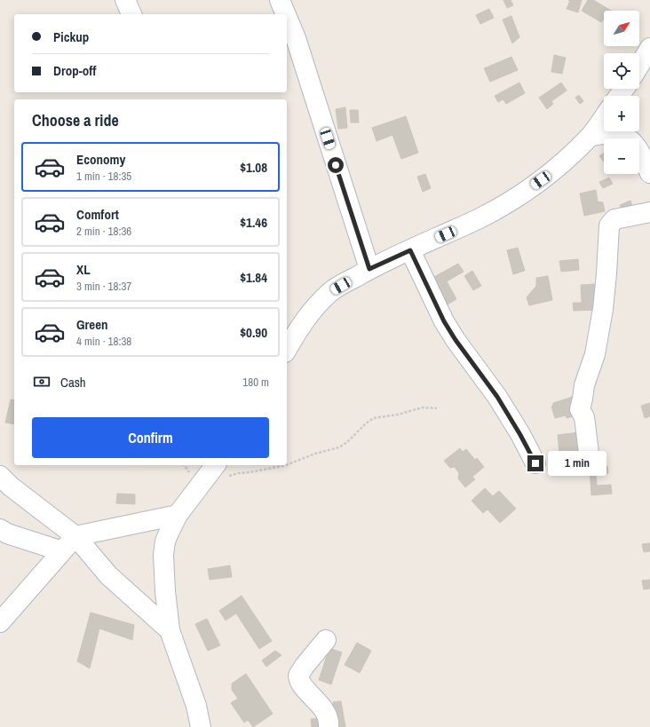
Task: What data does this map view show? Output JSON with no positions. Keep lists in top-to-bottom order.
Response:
{
  "north": "top right",
  "page": {
    "map_buttons": ["+", "−"],
    "banner": ["Pickup", "Drop-off"],
    "heading": "Choose a ride",
    "list": [
      {
        "name": "Economy",
        "note": "1 min · 18:35",
        "value": "$1.08"
      },
      {
        "name": "Comfort",
        "note": "2 min · 18:36",
        "value": "$1.46"
      },
      {
        "name": "XL",
        "note": "3 min · 18:37",
        "value": "$1.84"
      },
      {
        "name": "Green",
        "note": "4 min · 18:38",
        "value": "$0.90"
      }
    ],
    "pay": ["Cash", "180 m"],
    "buttons": "Confirm",
    "bubble": "1 min"
  }
}
